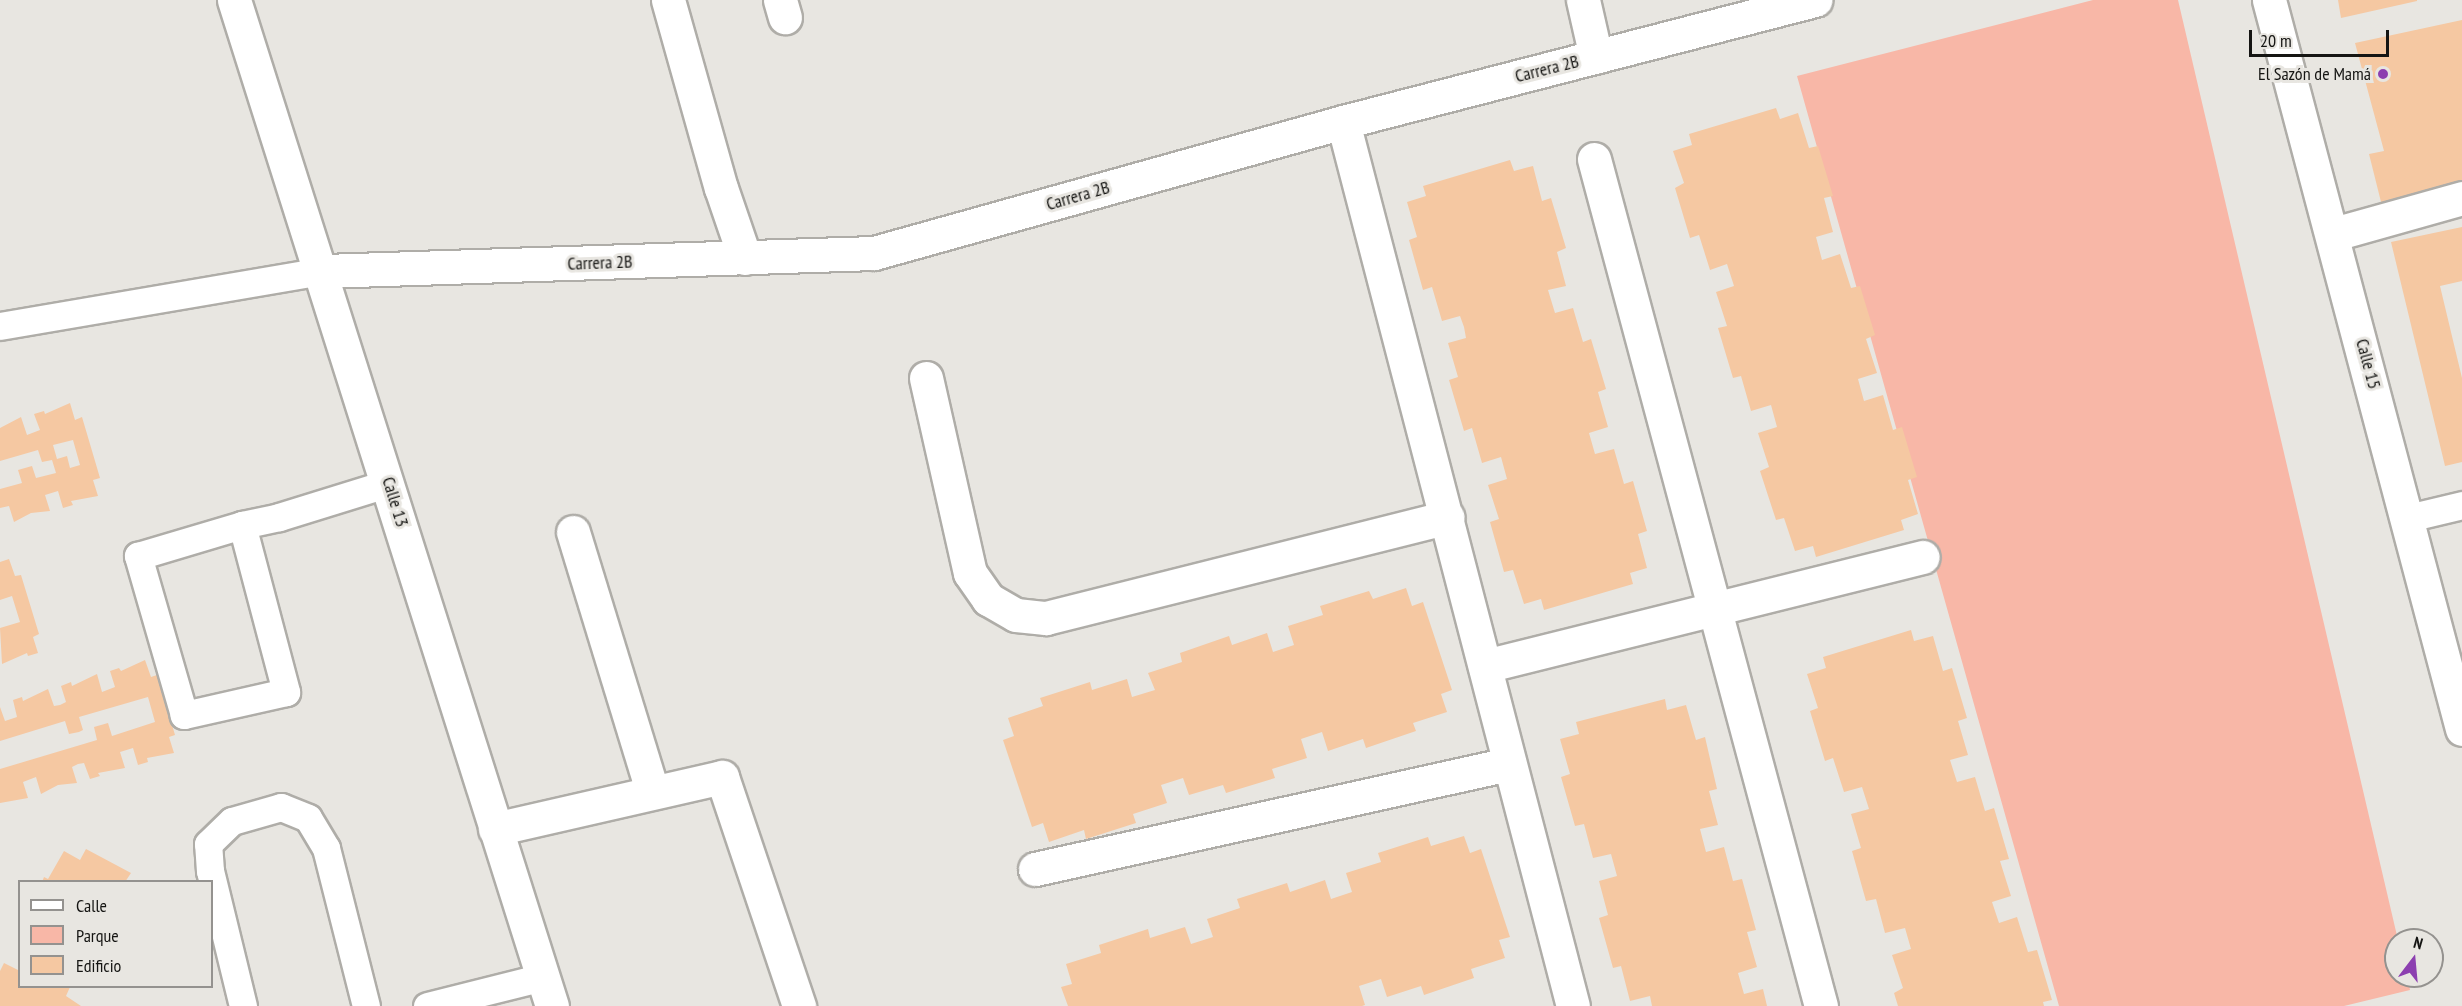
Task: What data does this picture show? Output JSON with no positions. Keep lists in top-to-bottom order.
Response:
{
  "streets": {
    "street": ["Carrera 2B", "Calle 15", "Calle 13"]
  },
  "crossings": [
    ["Carrera 2B", "Calle 13"]
  ],
  "places": ["El Sazón de Mamá"],
  "legend": ["Calle", "Parque", "Edificio"],
  "scale_bar": "20 m",
  "north": "top"
}
